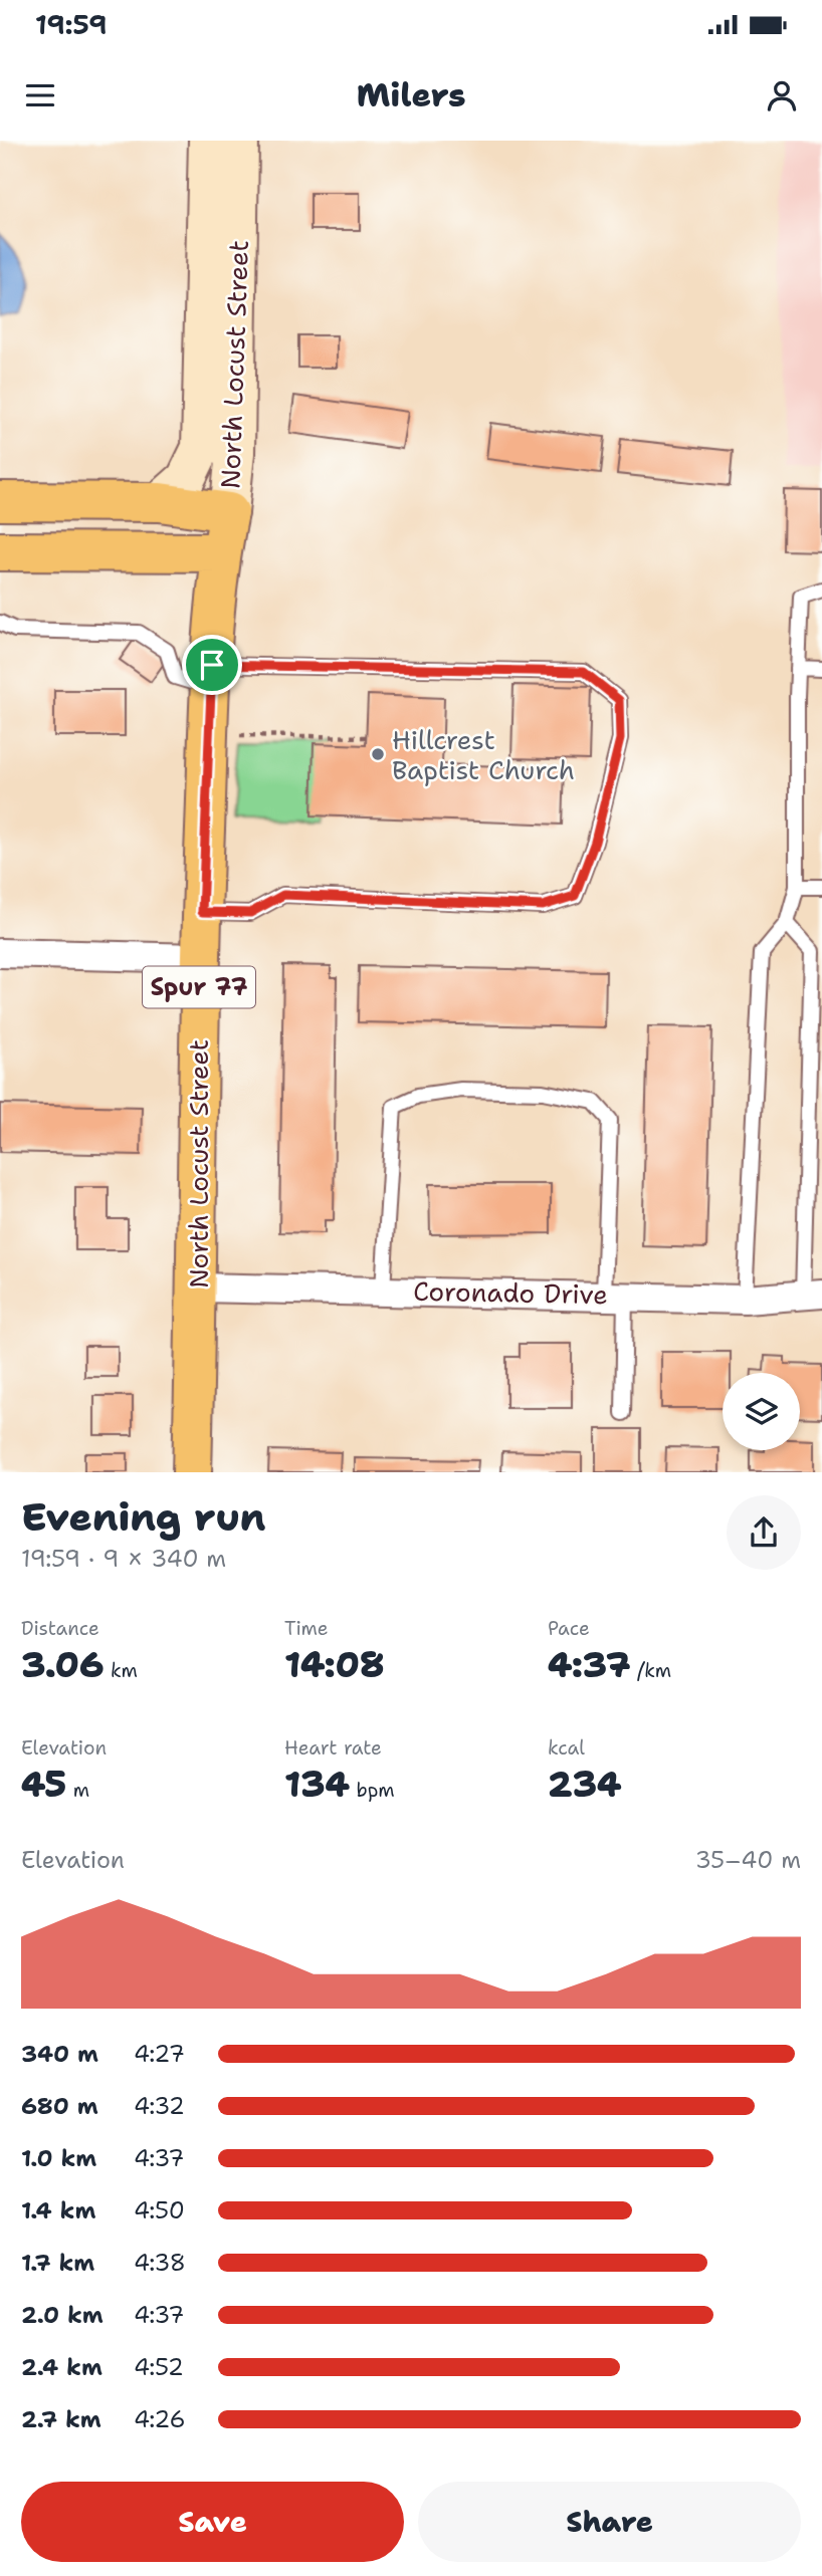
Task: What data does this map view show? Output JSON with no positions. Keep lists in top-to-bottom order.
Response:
{
  "streets": {
    "main road": ["North Locust Street", "Spur 77"],
    "street": ["Coronado Drive"]
  },
  "crossings": [
    ["North Locust Street", "Coronado Drive"]
  ],
  "places": ["Hillcrest Baptist Church"],
  "page": {
    "status": "19:59",
    "header": "Milers",
    "heading": ["Evening run", "19:59 · 9 × 340 m"],
    "stats": [
      ["Distance", "3.06 km"],
      ["Time", "14:08"],
      ["Pace", "4:37 /km"],
      ["Elevation", "45 m"],
      ["Heart rate", "134 bpm"],
      ["kcal", "234"]
    ],
    "chart": ["Elevation", "35–40 m"],
    "list": [
      {
        "name": "340 m",
        "note": "4:27"
      },
      {
        "name": "680 m",
        "note": "4:32"
      },
      {
        "name": "1.0 km",
        "note": "4:37"
      },
      {
        "name": "1.4 km",
        "note": "4:50"
      },
      {
        "name": "1.7 km",
        "note": "4:38"
      },
      {
        "name": "2.0 km",
        "note": "4:37"
      },
      {
        "name": "2.4 km",
        "note": "4:52"
      },
      {
        "name": "2.7 km",
        "note": "4:26"
      }
    ],
    "buttons": ["Save", "Share"]
  }
}
